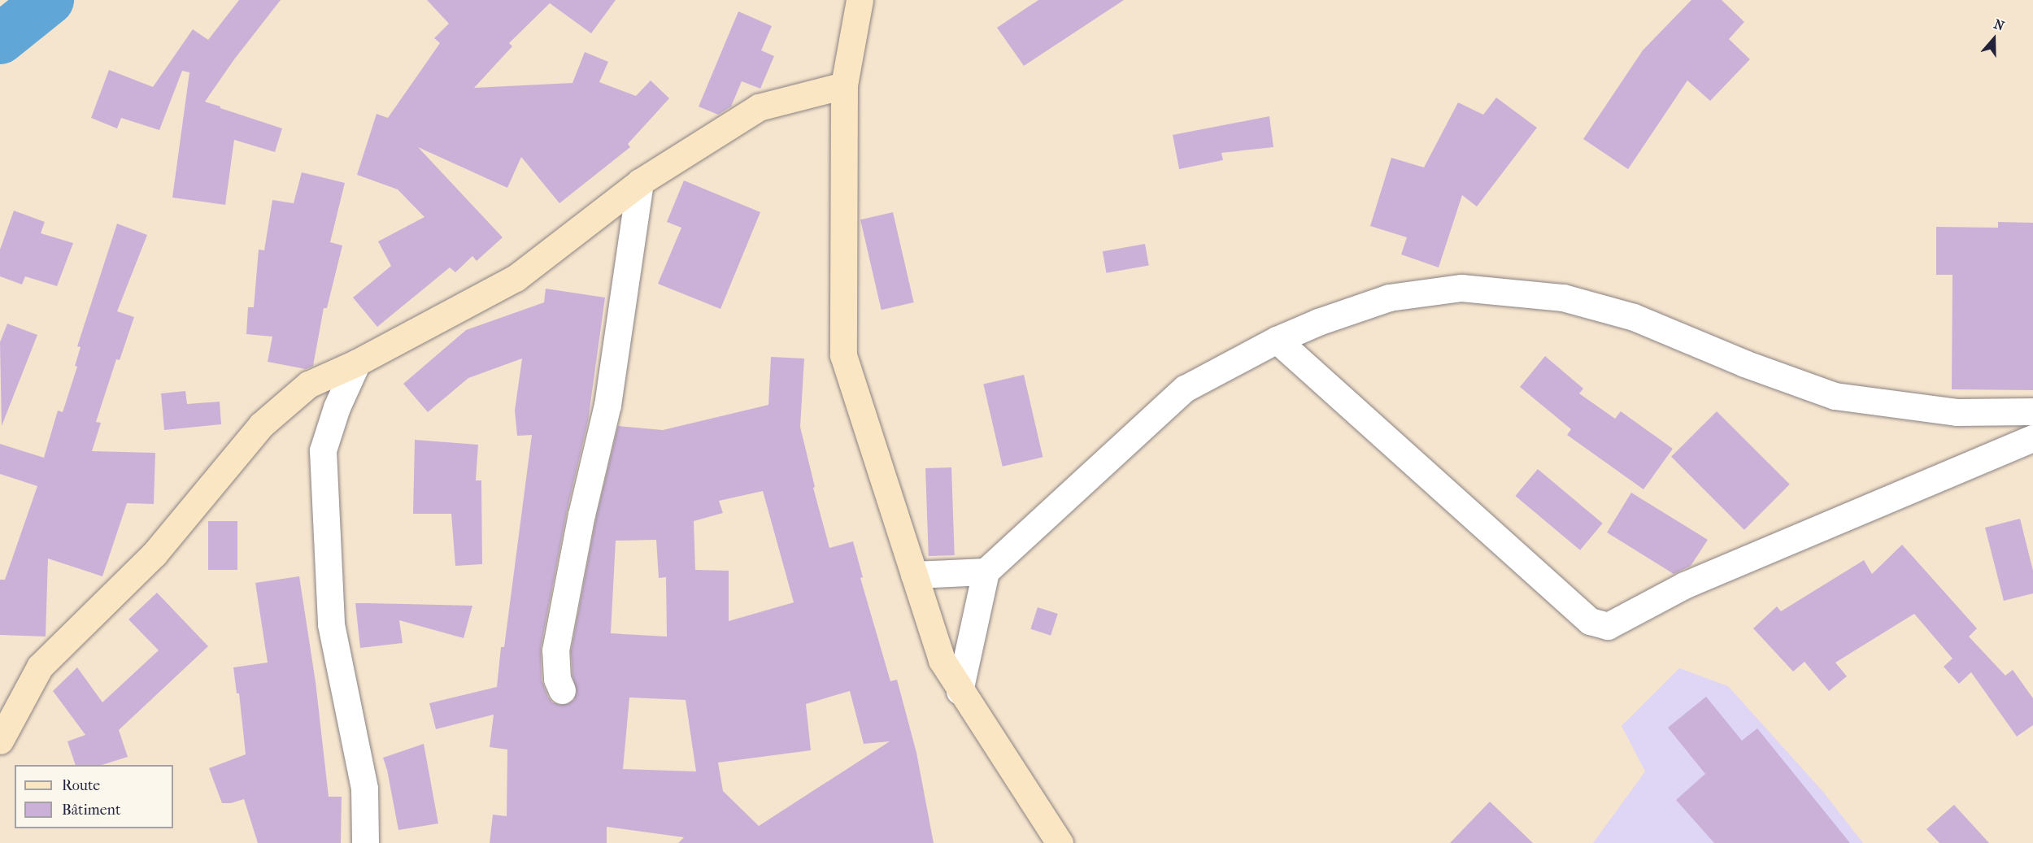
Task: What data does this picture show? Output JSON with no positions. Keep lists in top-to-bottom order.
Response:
{
  "legend": ["Route", "Bâtiment"],
  "north": "top"
}
